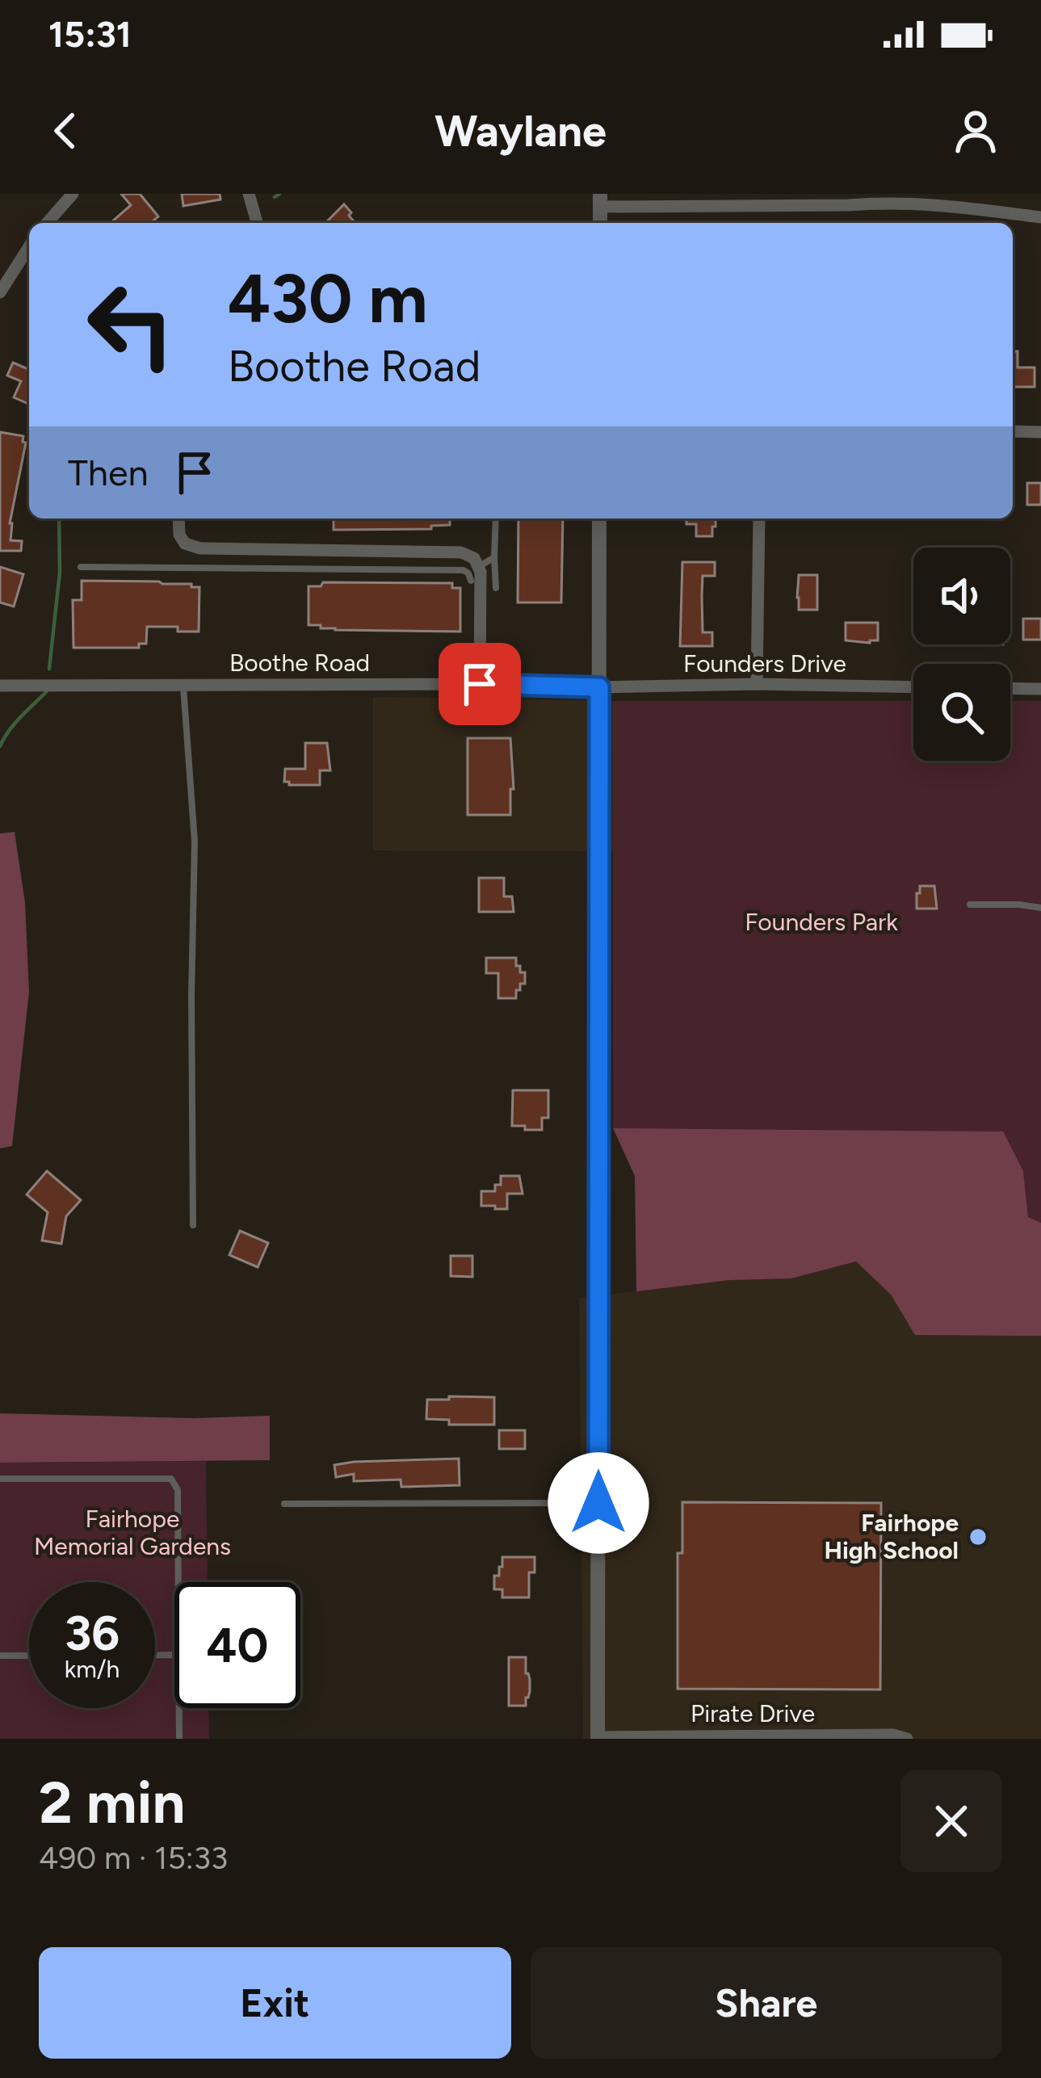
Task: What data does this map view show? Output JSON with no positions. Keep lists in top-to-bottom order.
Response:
{
  "streets": {
    "street": ["Boothe Road", "Founders Drive", "Pirate Drive"]
  },
  "crossings": [
    ["Boothe Road", "Founders Drive"]
  ],
  "parks": ["Founders Park", "Fairhope Memorial Gardens"],
  "places": ["Fairhope High School"],
  "page": {
    "status": "15:31",
    "header": "Waylane",
    "turn": ["430 m", "Boothe Road"],
    "then": "Then",
    "speed": "36 km/h",
    "limit": "40",
    "heading": ["2 min", "490 m · 15:33"],
    "buttons": ["Exit", "Share"]
  }
}
